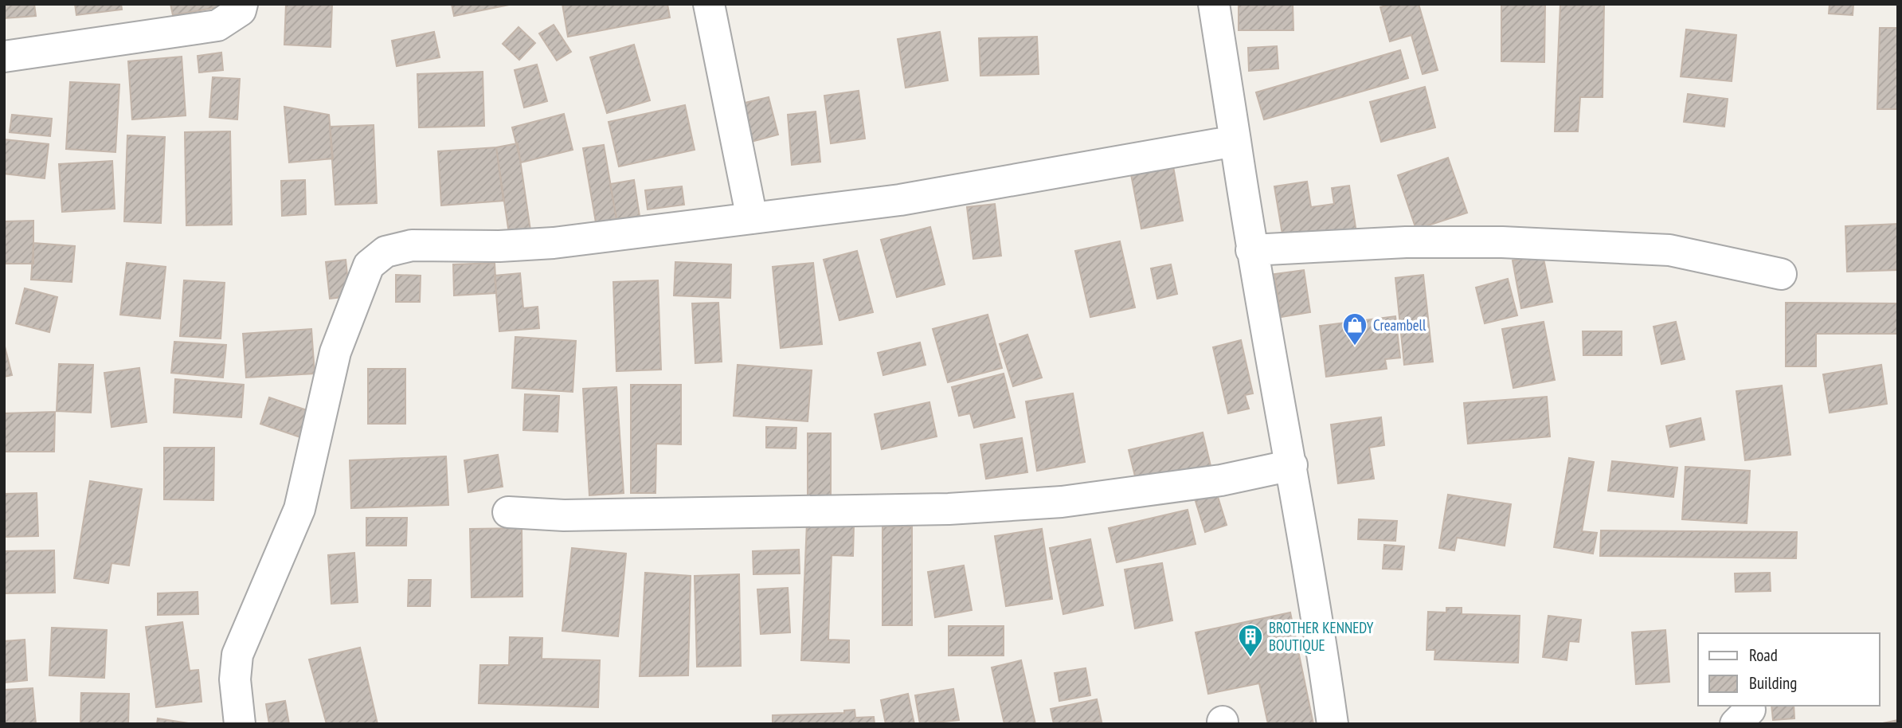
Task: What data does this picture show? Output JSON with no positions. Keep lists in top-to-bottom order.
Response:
{
  "places": {
    "shop": ["Creambell"],
    "building": ["BROTHER KENNEDY BOUTIQUE"]
  },
  "legend": ["Road", "Building"]
}
